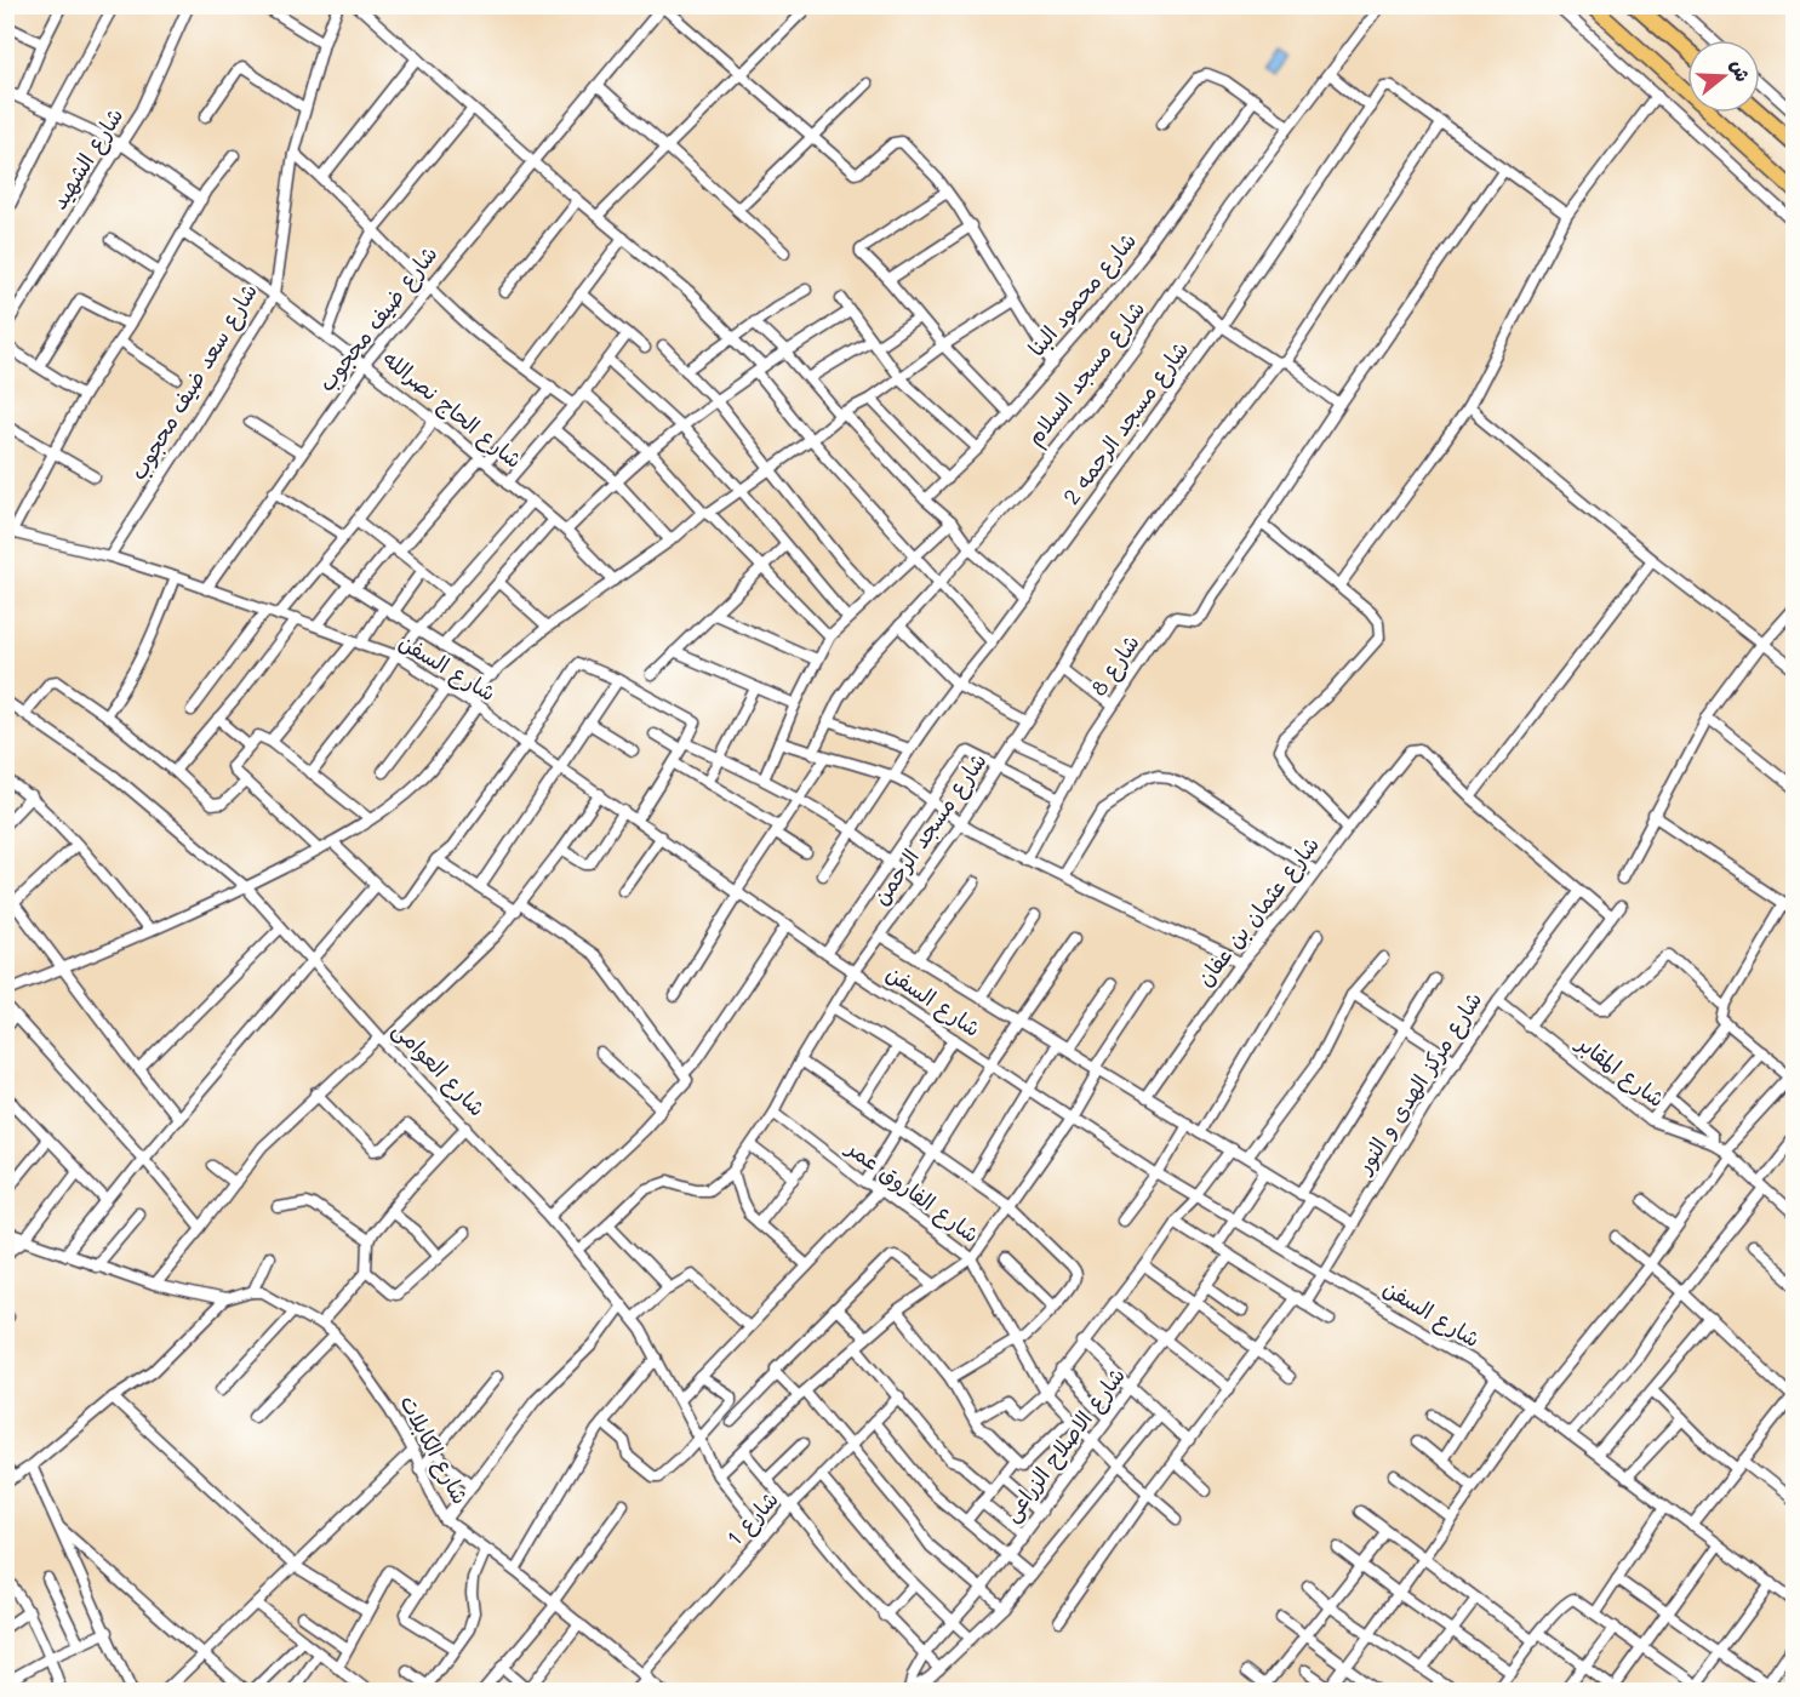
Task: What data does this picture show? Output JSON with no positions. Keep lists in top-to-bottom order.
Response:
{
  "streets": {
    "street": [
      "شارع الشهيد",
      "شارع محمود البنا",
      "شارع ضيف محجوب",
      "شارع مسجد السلام",
      "شارع سعد ضيف محجوب",
      "شارع الحاج نصرالله",
      "شارع مسجد الرحمه 2",
      "شارع 8",
      "شارع السفن",
      "شارع مسجد الرحمن",
      "شارع عثمان بن عفان",
      "شارع العوامى",
      "شارع المقابر",
      "شارع مركز الهدى و النور",
      "شارع الفاروق عمر",
      "شارع الاصلاح الزراعى",
      "شارع الكابلات",
      "شارع 1"
    ]
  },
  "crossings": [
    ["شارع ضيف محجوب", "شارع الحاج نصرالله"],
    ["شارع ضيف محجوب", "شارع السفن"],
    ["شارع سعد ضيف محجوب", "شارع الحاج نصرالله"],
    ["شارع سعد ضيف محجوب", "شارع السفن"],
    ["شارع مسجد الرحمه 2", "شارع مسجد الرحمن"],
    ["شارع السفن", "شارع مسجد الرحمن"],
    ["شارع السفن", "شارع مركز الهدى و النور"],
    ["شارع مسجد الرحمن", "شارع العوامى"],
    ["شارع مسجد الرحمن", "شارع الفاروق عمر"],
    ["شارع العوامى", "شارع 1"],
    ["شارع المقابر", "شارع مركز الهدى و النور"],
    ["شارع مركز الهدى و النور", "شارع الفاروق عمر"],
    ["شارع الفاروق عمر", "شارع الاصلاح الزراعى"],
    ["شارع الكابلات", "شارع 1"]
  ],
  "north": "right"
}
